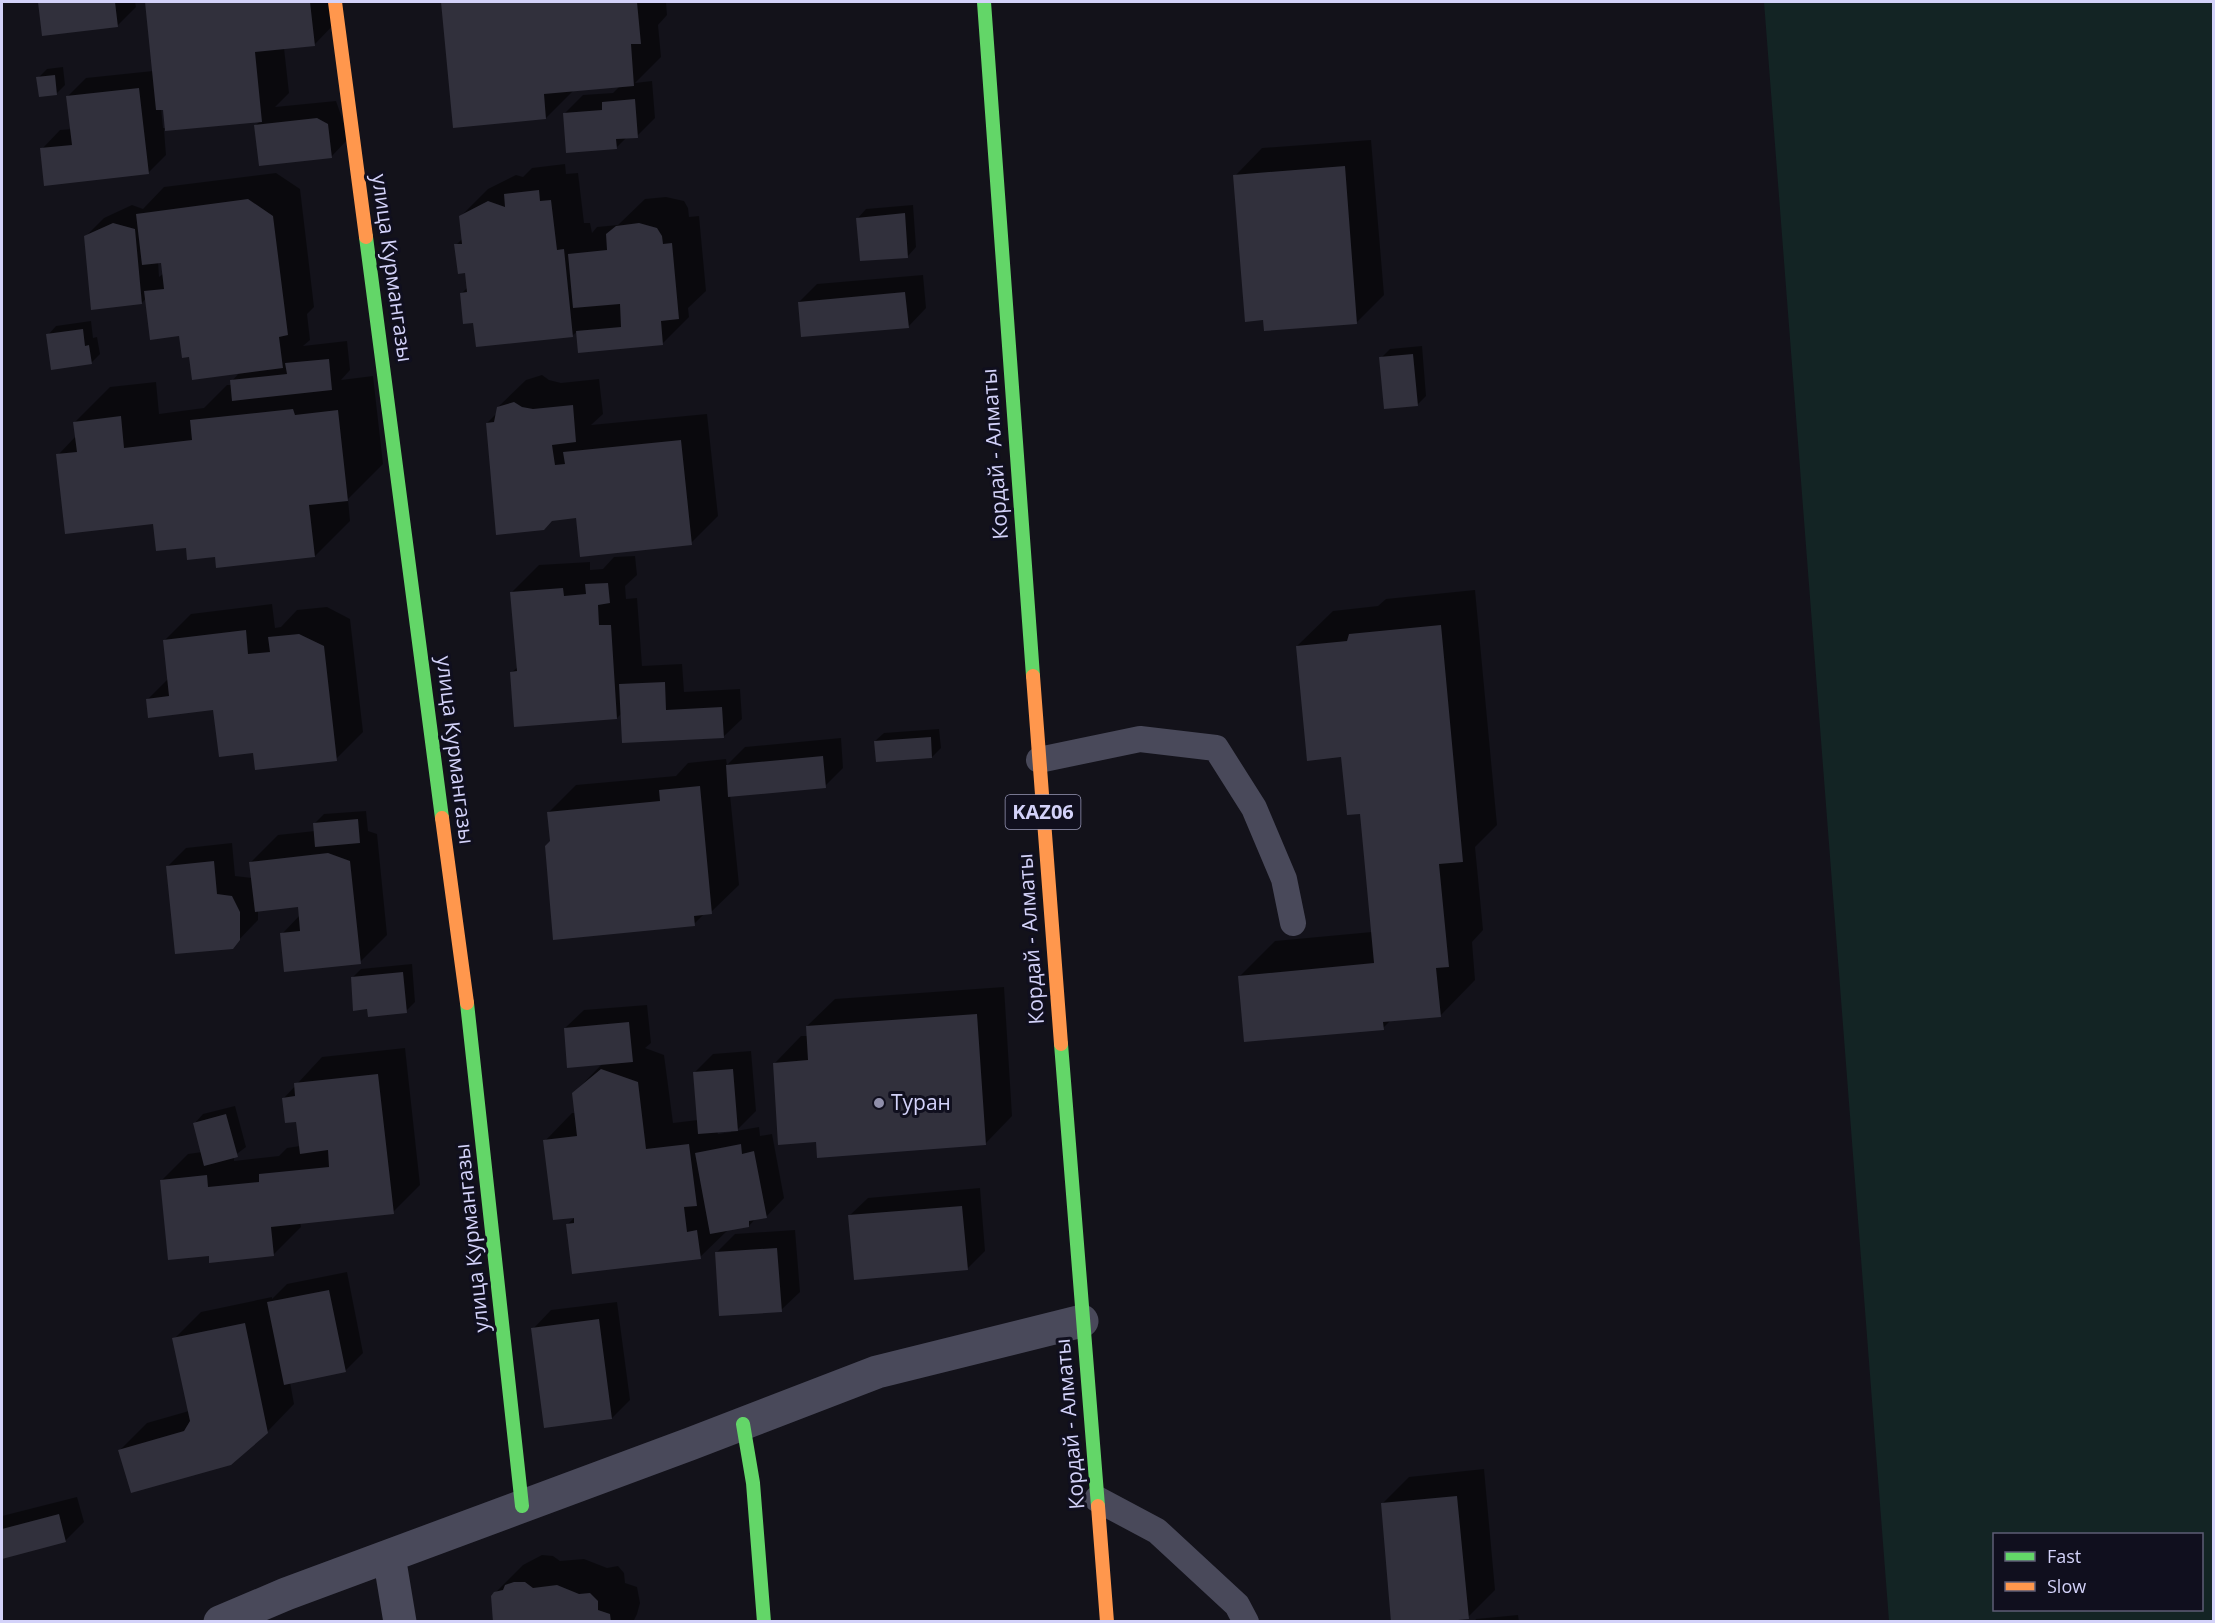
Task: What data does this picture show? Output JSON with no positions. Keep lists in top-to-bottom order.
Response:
{
  "streets": {
    "main road": ["улица Курмангазы", "Кордай - Алматы", "KAZ06"]
  },
  "places": ["Туран"],
  "legend": ["Fast", "Slow"]
}
